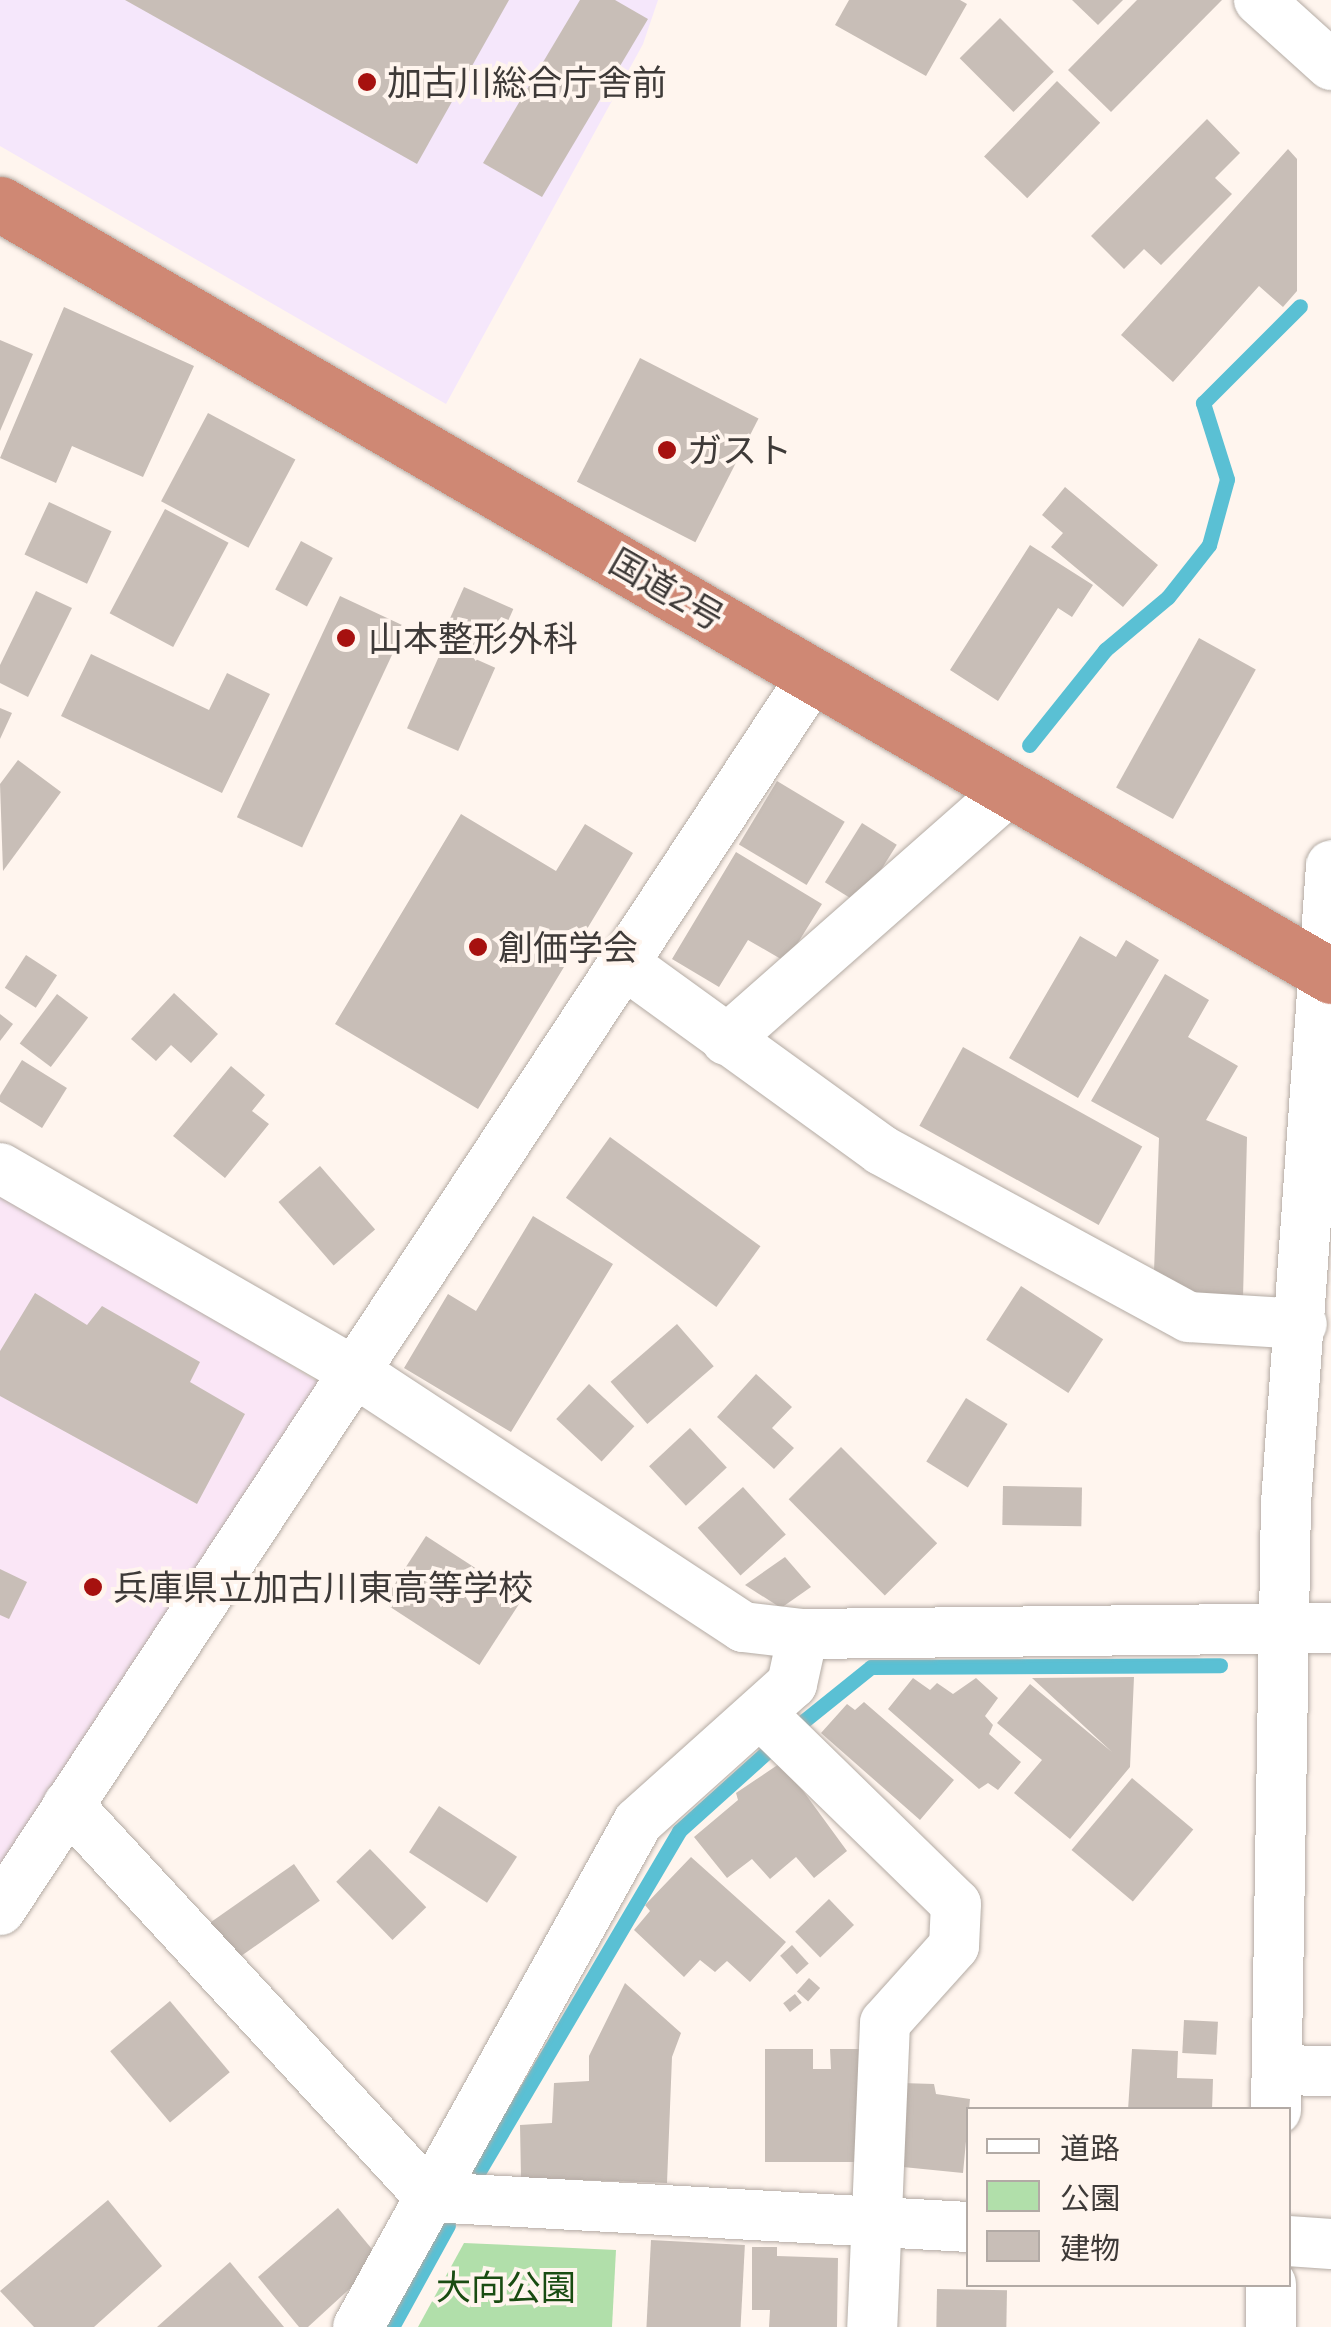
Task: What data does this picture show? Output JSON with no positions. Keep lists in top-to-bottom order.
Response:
{
  "streets": {
    "highway": ["国道2号"]
  },
  "parks": ["大向公園"],
  "places": [
    "加古川総合庁舎前",
    "ガスト",
    "山本整形外科",
    "創価学会",
    "兵庫県立加古川東高等学校"
  ],
  "legend": ["道路", "公園", "建物"]
}
